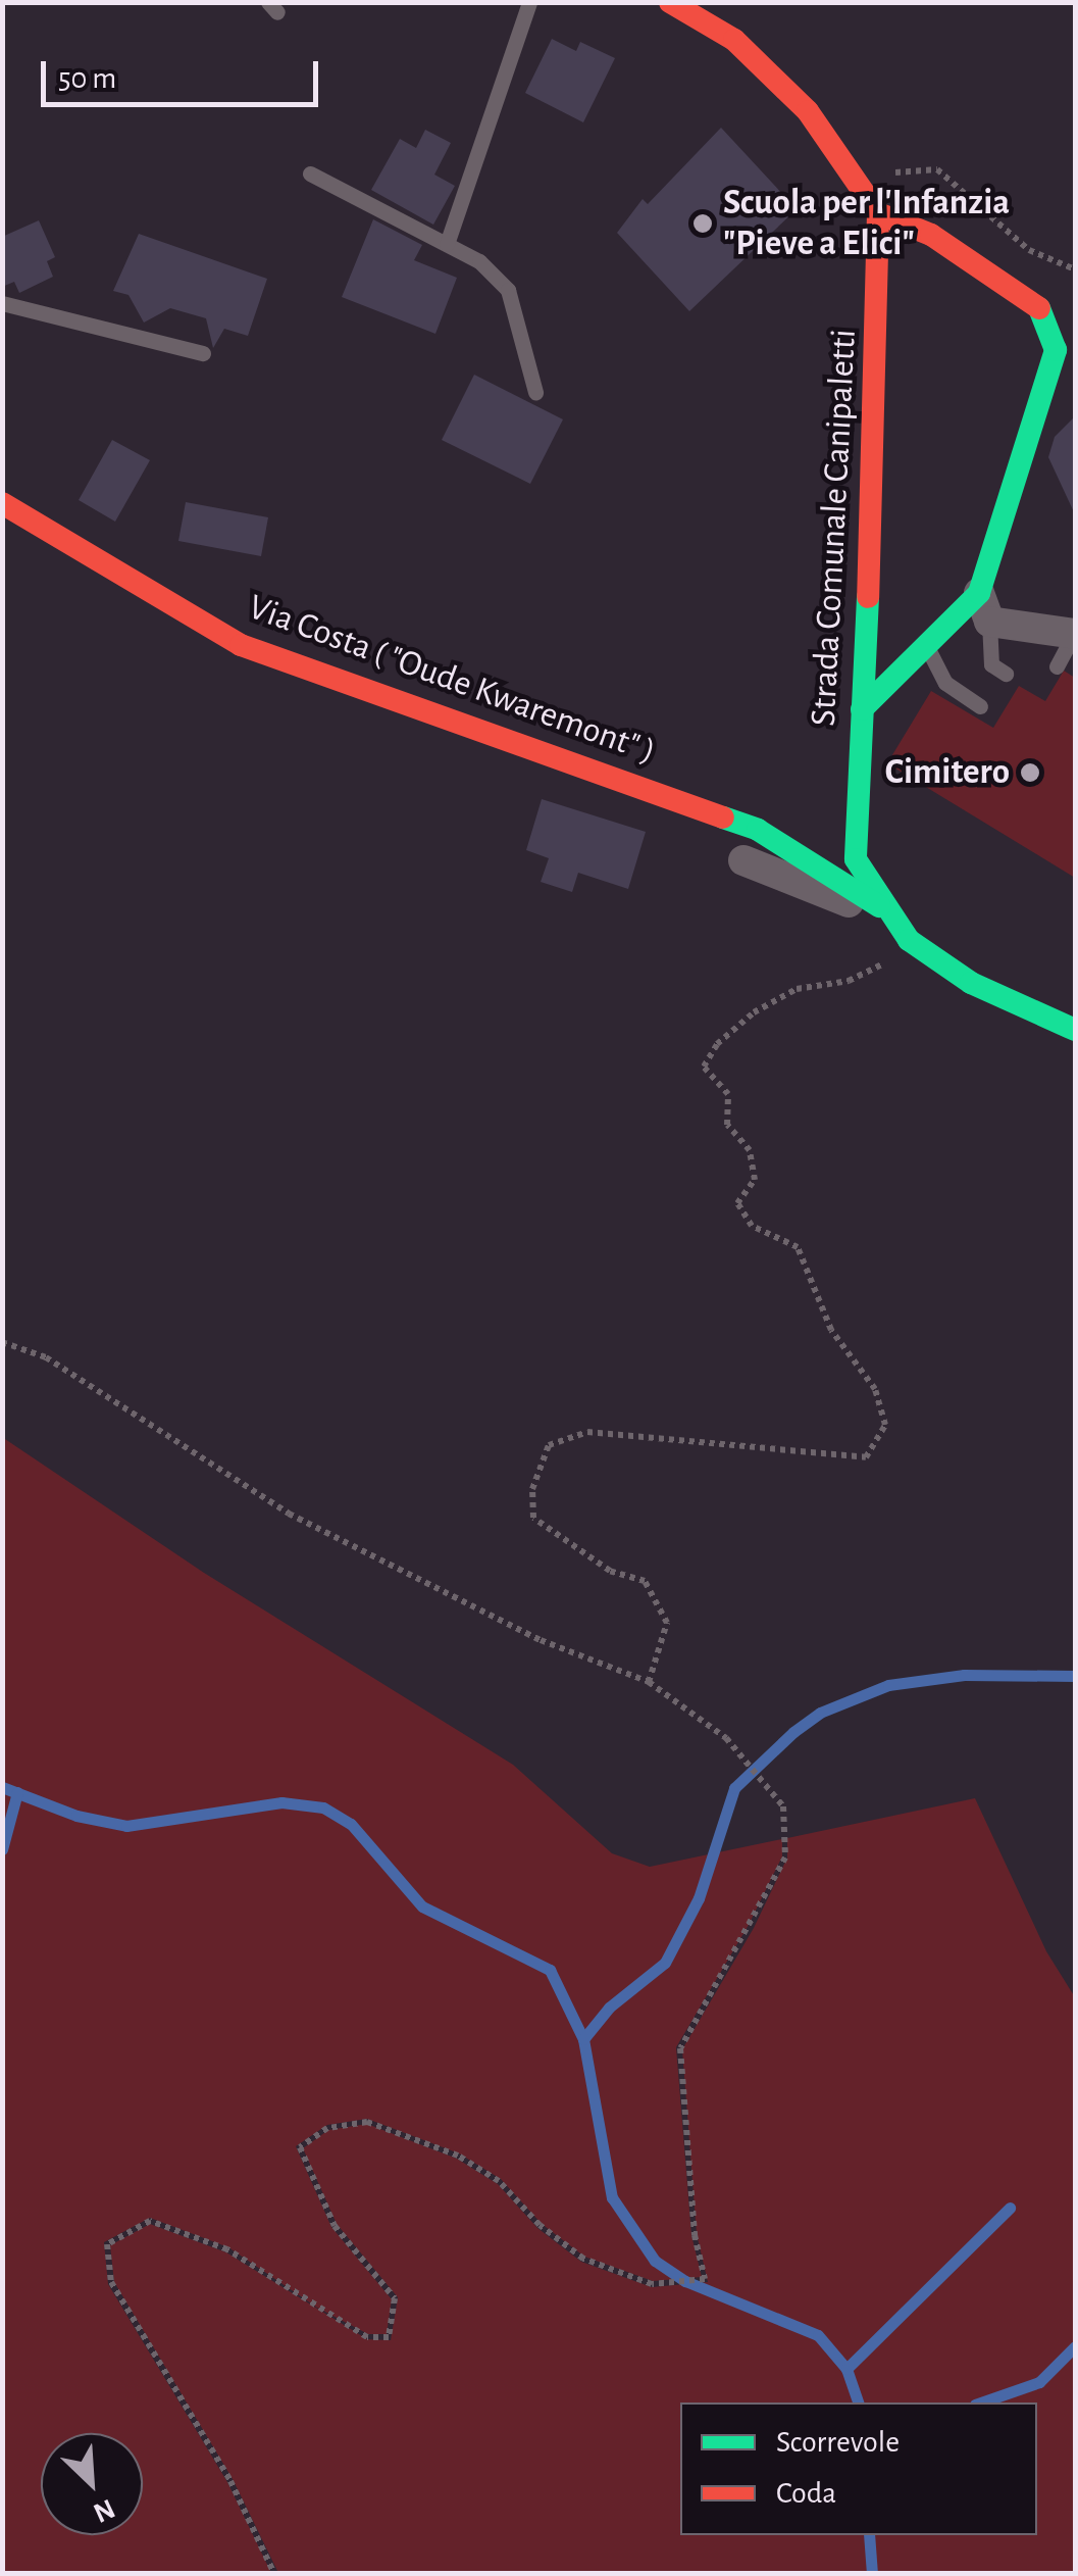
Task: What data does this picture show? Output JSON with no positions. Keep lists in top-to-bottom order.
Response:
{
  "streets": {
    "street": ["Strada Comunale Canipaletti", "Via Costa ( \"Oude Kwaremont\" )"]
  },
  "crossings": [
    ["Strada Comunale Canipaletti", "Via Costa ( \"Oude Kwaremont\" )"]
  ],
  "places": ["Scuola per l'Infanzia \"Pieve a Elici\"", "Cimitero"],
  "legend": ["Scorrevole", "Coda"],
  "scale_bar": "50 m",
  "north": "bottom right"
}
